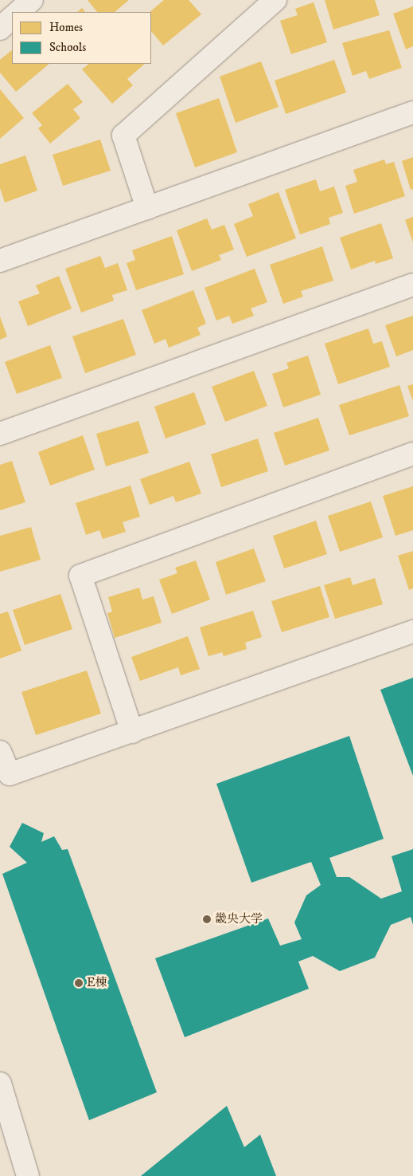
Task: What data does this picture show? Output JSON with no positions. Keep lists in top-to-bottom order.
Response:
{
  "places": ["畿央大学", "E棟"],
  "legend": ["Homes", "Schools"]
}
